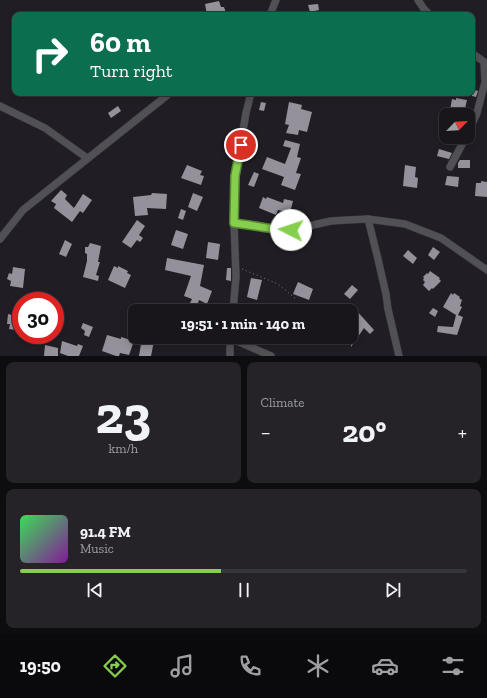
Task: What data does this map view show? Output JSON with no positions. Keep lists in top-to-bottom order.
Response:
{
  "north": "top right",
  "page": {
    "turn": ["60 m", "Turn right"],
    "limit": "30",
    "trip": "19:51 · 1 min · 140 m",
    "tile": [
      ["23", "km/h"],
      "Climate"
    ],
    "heat": ["−", "20°", "+"],
    "song": ["91.4 FM", "Music"],
    "tabs": "19:50"
  }
}
